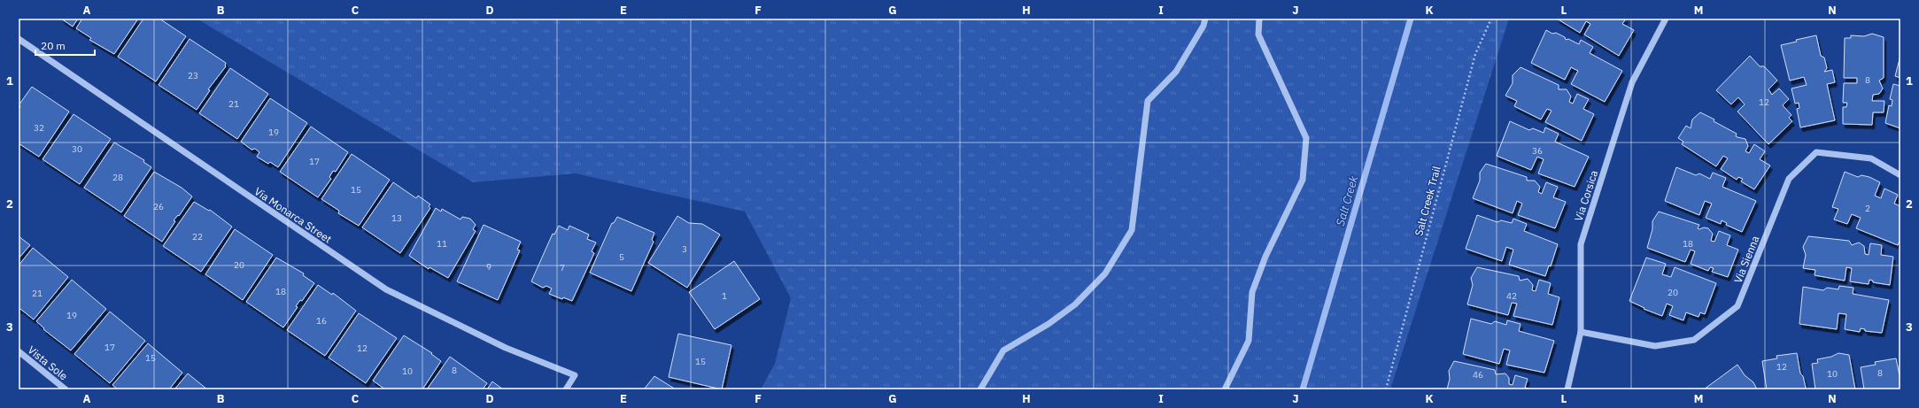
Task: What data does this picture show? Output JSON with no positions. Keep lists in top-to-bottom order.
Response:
{
  "streets": {
    "street": [
      "Via Corsica",
      "Via Monarca Street",
      "Via Sienna",
      "Vista Sole"
    ],
    "path": ["Salt Creek Trail"]
  },
  "crossings": [
    ["Via Corsica", "Via Sienna"]
  ],
  "water": ["Salt Creek"],
  "house_numbers": [
    "23",
    "8",
    "12",
    "21",
    "32",
    "19",
    "30",
    "36",
    "17",
    "28",
    "15",
    "26",
    "2",
    "13",
    "22",
    "11",
    "18",
    "3",
    "5",
    "20",
    "9",
    "7",
    "18",
    "20",
    "21",
    "1",
    "42",
    "19",
    "16",
    "17",
    "12",
    "15",
    "15",
    "12",
    "8",
    "10",
    "8",
    "10",
    "46"
  ],
  "scale_bar": "20 m",
  "grid": {
    "columns": [
      "A",
      "B",
      "C",
      "D",
      "E",
      "F",
      "G",
      "H",
      "I",
      "J",
      "K",
      "L",
      "M",
      "N"
    ],
    "rows": ["1", "2", "3"]
  }
}
